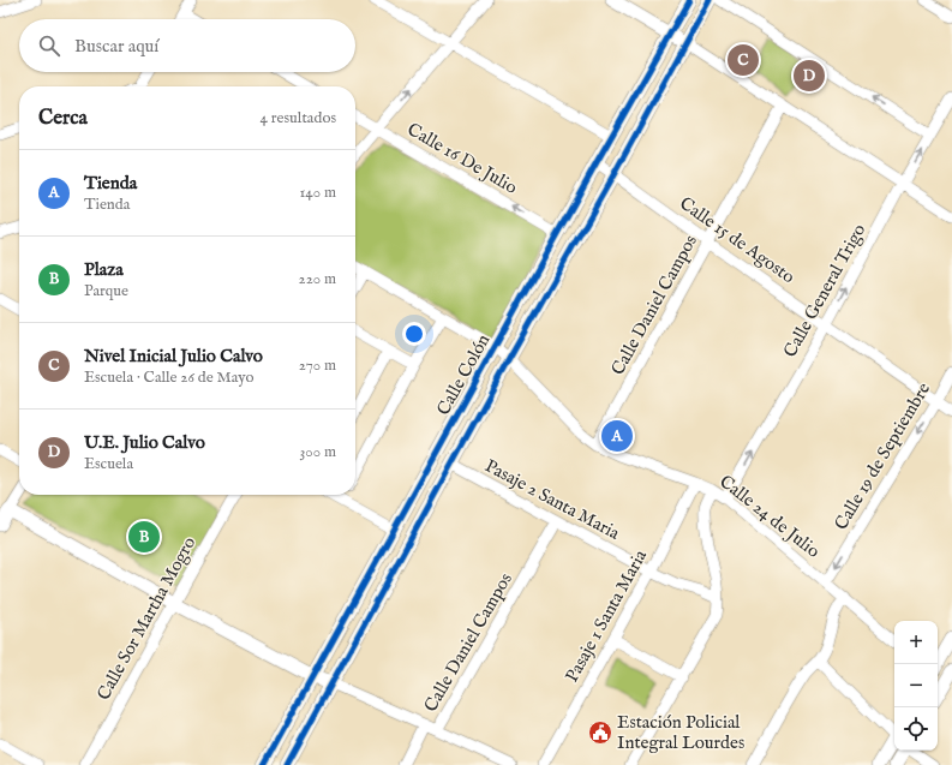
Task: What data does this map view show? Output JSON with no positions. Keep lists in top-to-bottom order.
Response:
{
  "streets": {
    "street": [
      "Calle 16 De Julio",
      "Calle 15 de Agosto",
      "Calle General Trigo",
      "Calle Daniel Campos",
      "Calle Colón",
      "Calle 19 de Septiembre",
      "Pasaje 2 Santa Maria",
      "Calle 24 de Julio",
      "Pasaje 1 Santa Maria",
      "Calle Sor Martha Mogro"
    ]
  },
  "crossings": [
    ["Calle 16 De Julio", "Calle Colón"],
    ["Calle 15 de Agosto", "Calle General Trigo"],
    ["Calle 15 de Agosto", "Calle Daniel Campos"],
    ["Calle 15 de Agosto", "Calle Colón"],
    ["Calle 15 de Agosto", "Calle 19 de Septiembre"],
    ["Calle General Trigo", "Calle 24 de Julio"],
    ["Calle Daniel Campos", "Pasaje 2 Santa Maria"],
    ["Calle Daniel Campos", "Calle 24 de Julio"],
    ["Calle Colón", "Pasaje 2 Santa Maria"],
    ["Calle Colón", "Calle 24 de Julio"],
    ["Calle 19 de Septiembre", "Calle 24 de Julio"],
    ["Pasaje 2 Santa Maria", "Pasaje 1 Santa Maria"],
    ["Calle 24 de Julio", "Pasaje 1 Santa Maria"]
  ],
  "one_way": ["Calle 16 De Julio", "Calle General Trigo", "Calle 19 de Septiembre"],
  "places": {
    "public building": ["Estación Policial Integral Lourdes"]
  },
  "page": {
    "search": "Buscar aquí",
    "pins": [
      "C",
      "D",
      "A",
      "B"
    ],
    "heading": ["Cerca", "4 resultados"],
    "list": [
      {
        "mark": "A",
        "name": "Tienda",
        "note": "Tienda",
        "value": "140 m"
      },
      {
        "mark": "B",
        "name": "Plaza",
        "note": "Parque",
        "value": "220 m"
      },
      {
        "mark": "C",
        "name": "Nivel Inicial Julio Calvo",
        "note": "Escuela · Calle 26 de Mayo",
        "value": "270 m"
      },
      {
        "mark": "D",
        "name": "U.E. Julio Calvo",
        "note": "Escuela",
        "value": "300 m"
      }
    ],
    "map_buttons": ["+", "−"]
  }
}
